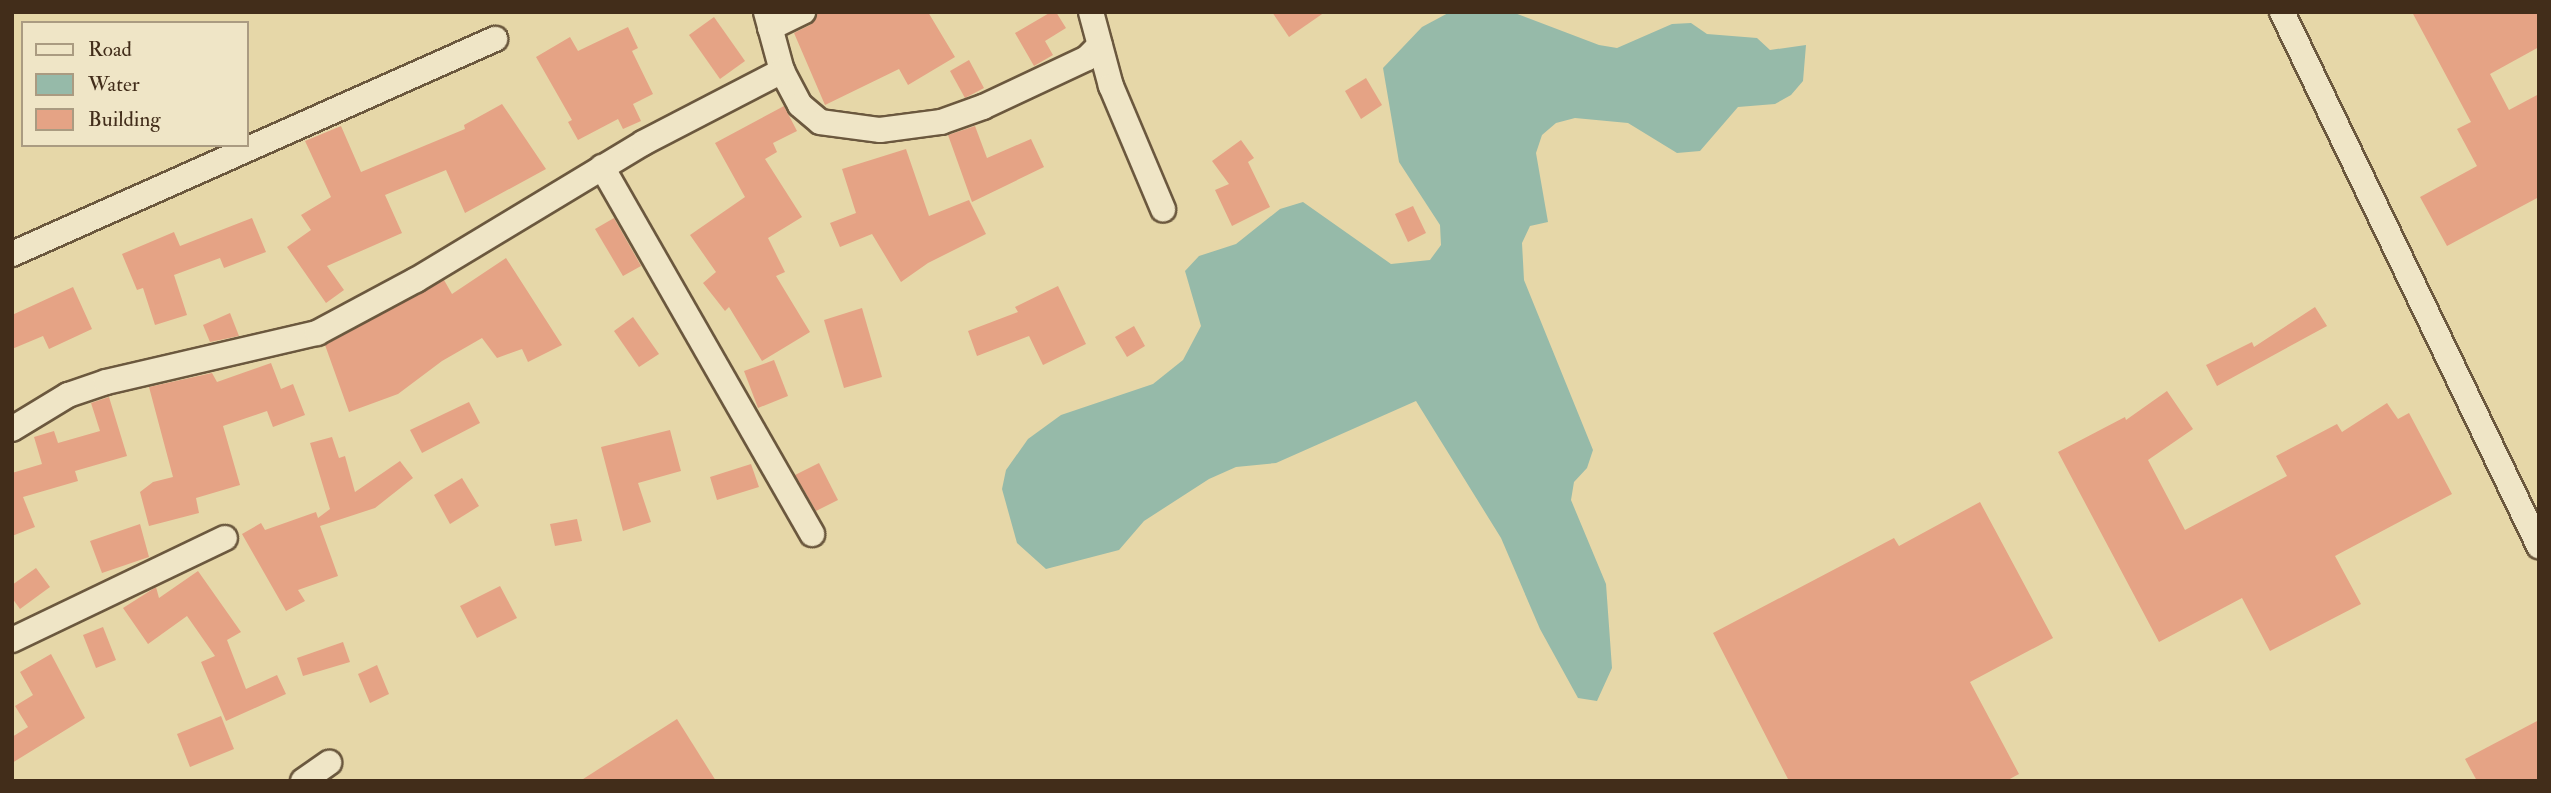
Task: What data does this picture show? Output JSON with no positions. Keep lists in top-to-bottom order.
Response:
{
  "legend": ["Road", "Water", "Building"]
}
